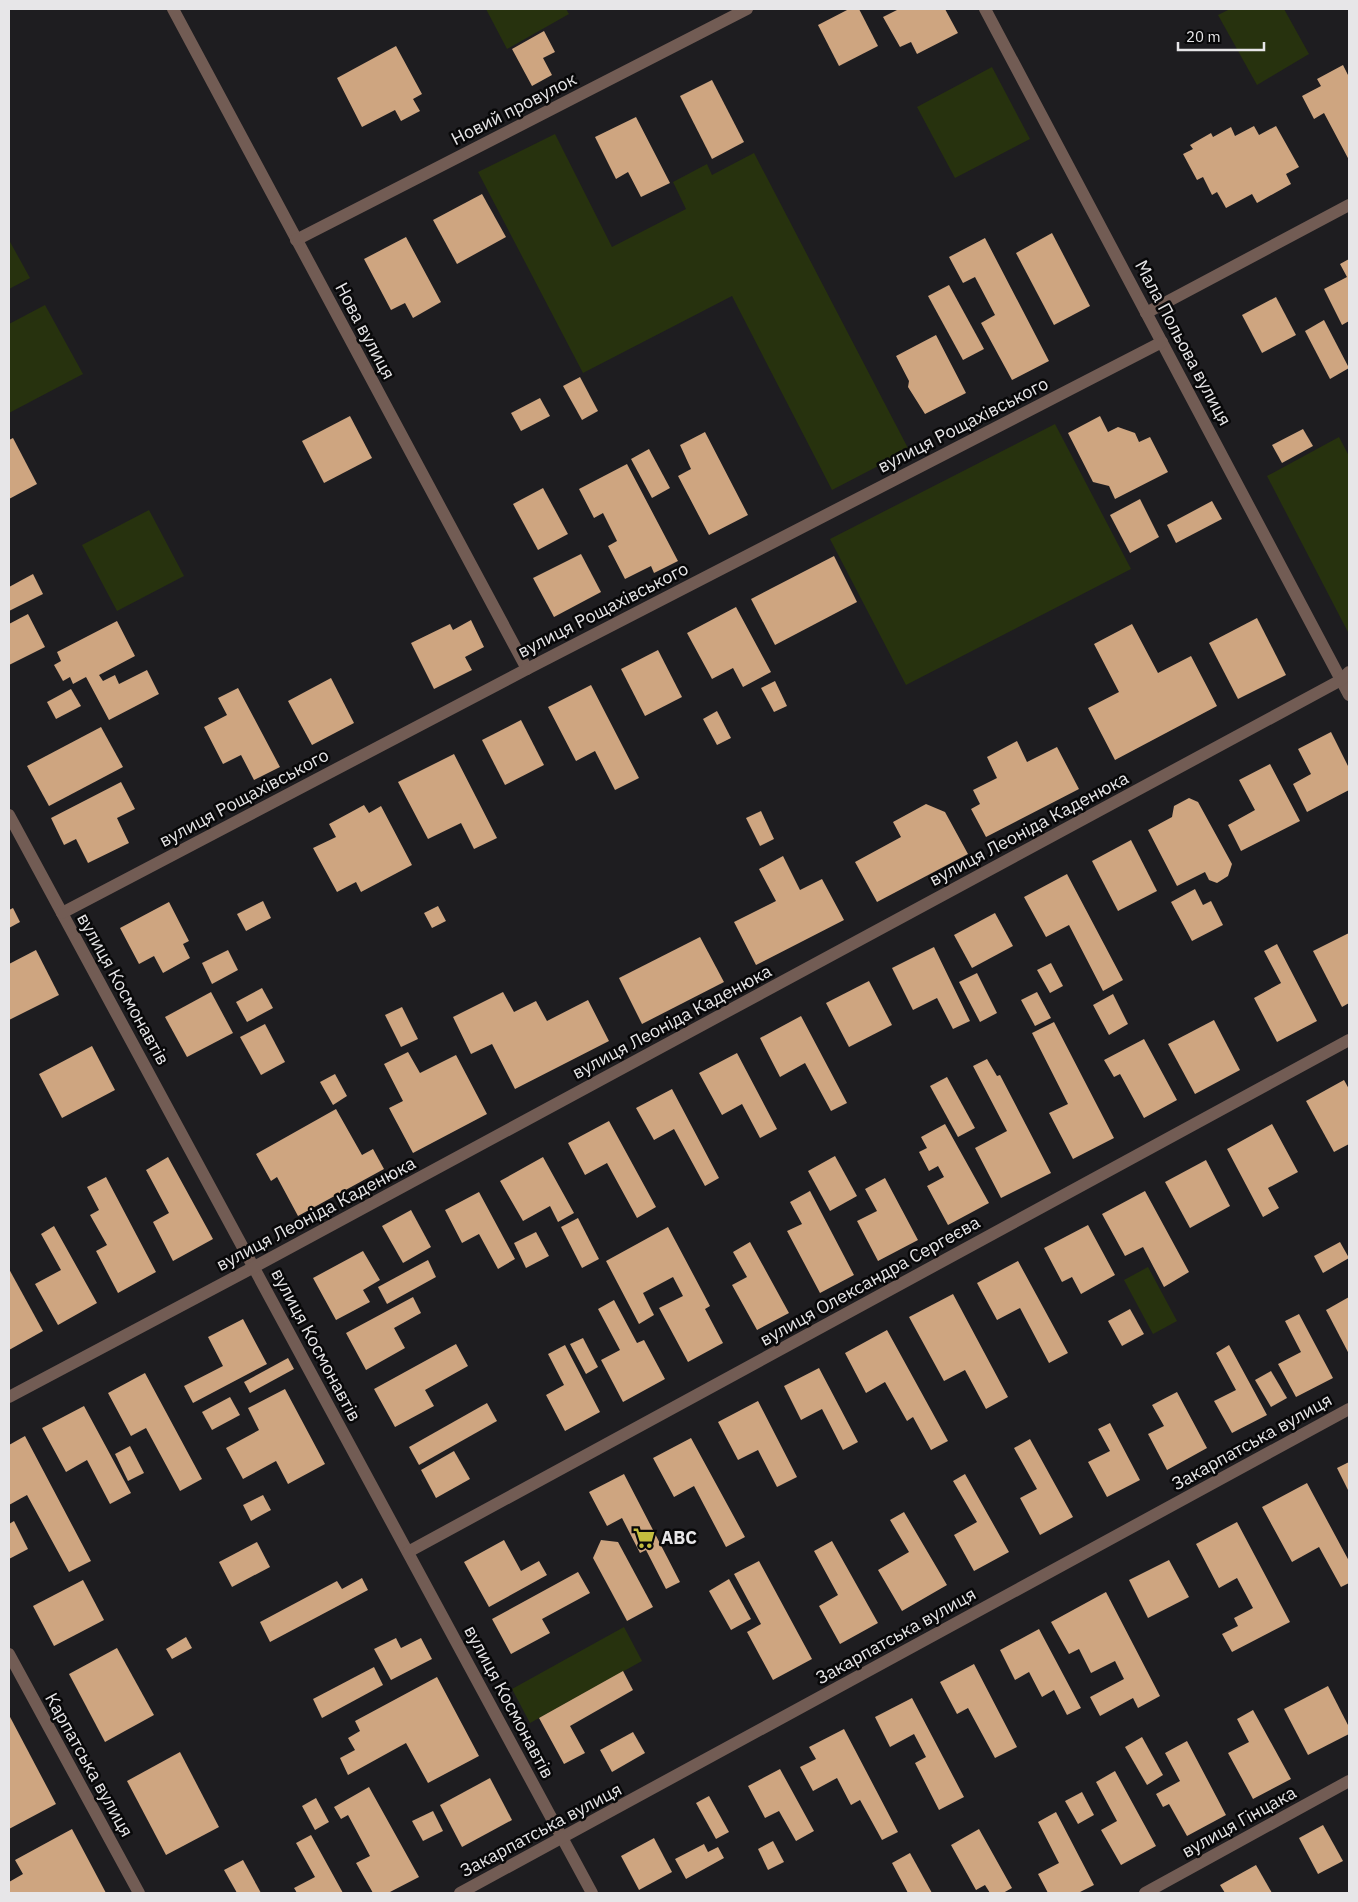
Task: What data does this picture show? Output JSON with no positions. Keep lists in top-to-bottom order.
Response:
{
  "streets": {
    "street": [
      "Новий провулок",
      "Нова вулиця",
      "Мала Польова вулиця",
      "вулиця Рощахівського",
      "вулиця Леоніда Каденюка",
      "вулиця Космонавтів",
      "вулиця Олександра Сергеєва",
      "Закарпатська вулиця",
      "Карпатська вулиця",
      "вулиця Гінцака"
    ]
  },
  "crossings": [
    ["Новий провулок", "Нова вулиця"],
    ["Нова вулиця", "вулиця Рощахівського"],
    ["Мала Польова вулиця", "вулиця Рощахівського"],
    ["Мала Польова вулиця", "вулиця Леоніда Каденюка"],
    ["вулиця Рощахівського", "вулиця Космонавтів"],
    ["вулиця Леоніда Каденюка", "вулиця Космонавтів"],
    ["вулиця Космонавтів", "вулиця Олександра Сергеєва"],
    ["вулиця Космонавтів", "Закарпатська вулиця"]
  ],
  "places": {
    "supermarket": ["ABC"]
  },
  "scale_bar": "20 m"
}
